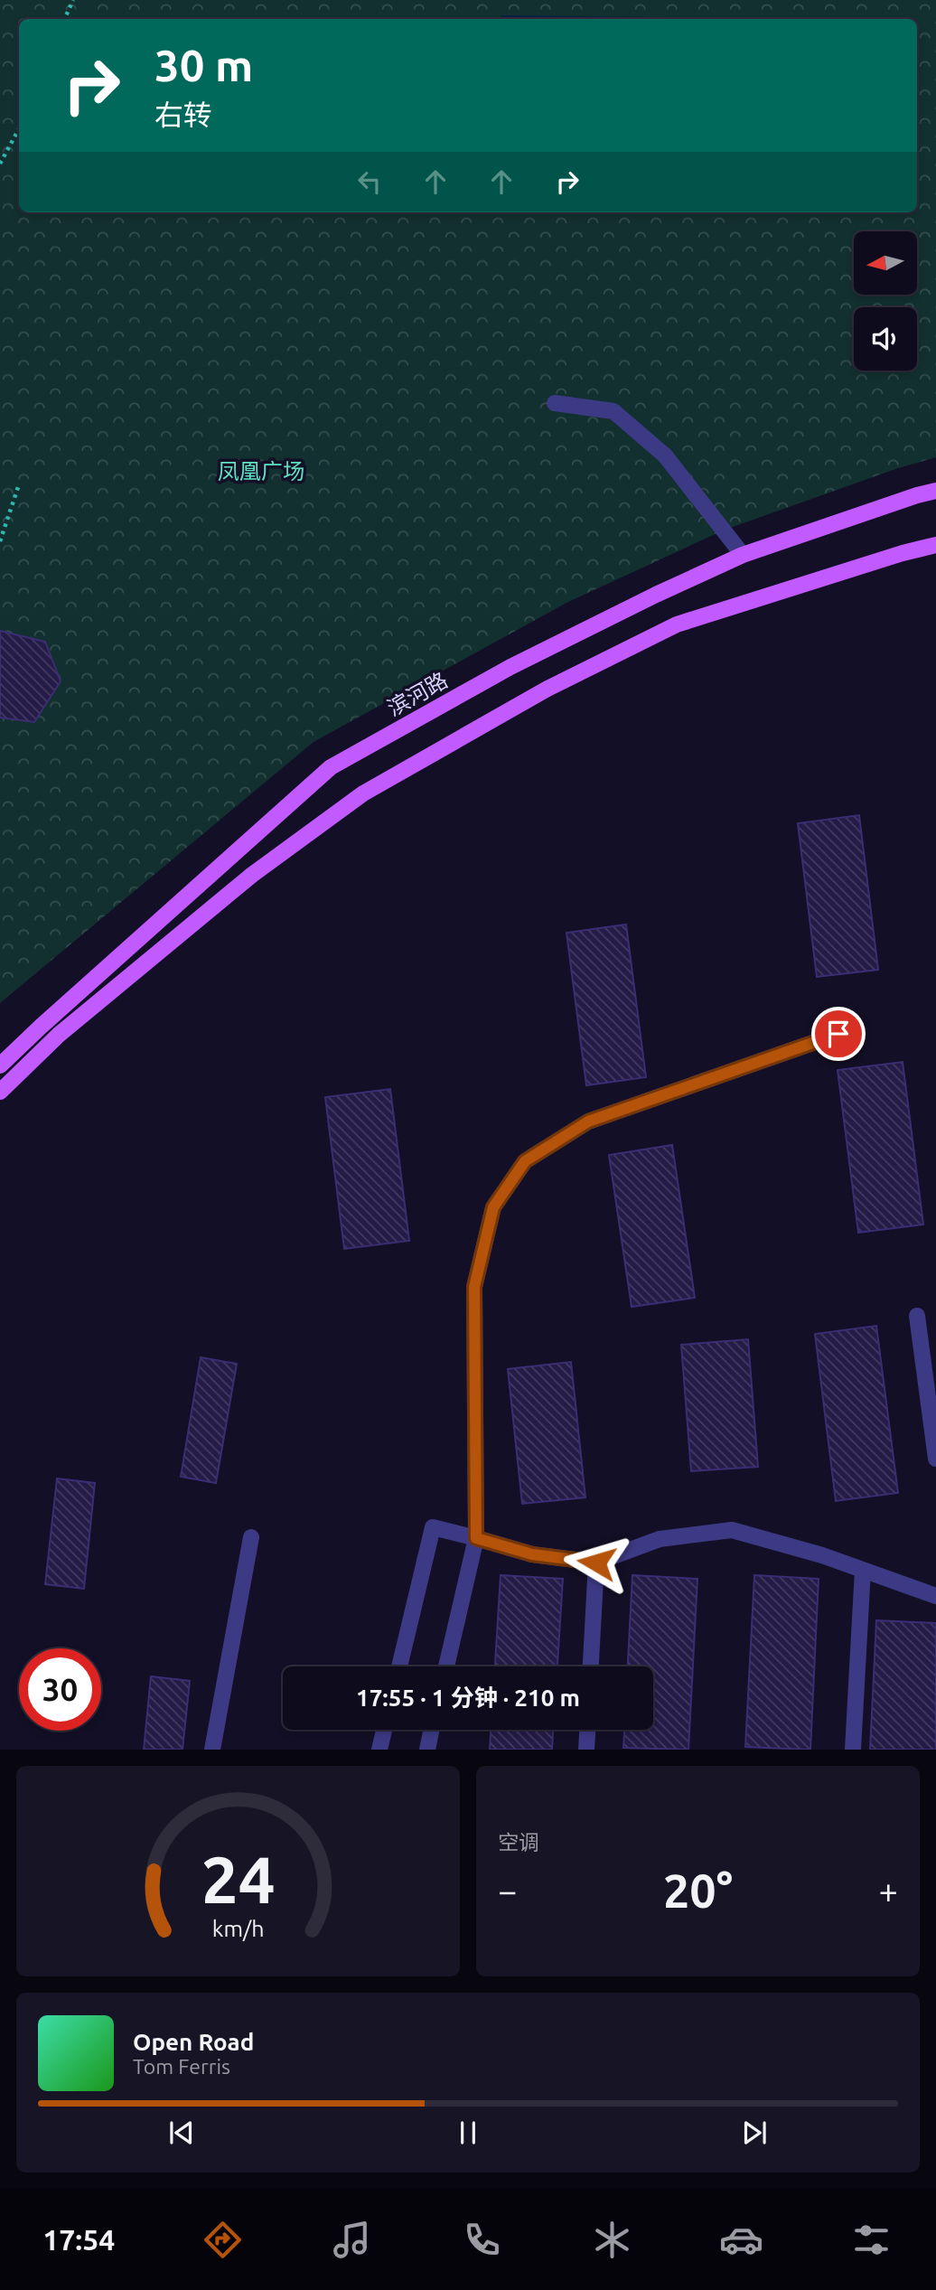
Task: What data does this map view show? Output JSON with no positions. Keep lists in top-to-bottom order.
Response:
{
  "streets": {
    "main road": ["滨河路"]
  },
  "parks": ["凤凰广场"],
  "north": "left",
  "page": {
    "turn": ["30 m", "右转"],
    "limit": "30",
    "trip": "17:55 · 1 分钟 · 210 m",
    "tile": "空调",
    "heat": ["−", "20°", "+"],
    "song": ["Open Road", "Tom Ferris"],
    "tabs": "17:54",
    "gauge": ["24", "km/h"]
  }
}
